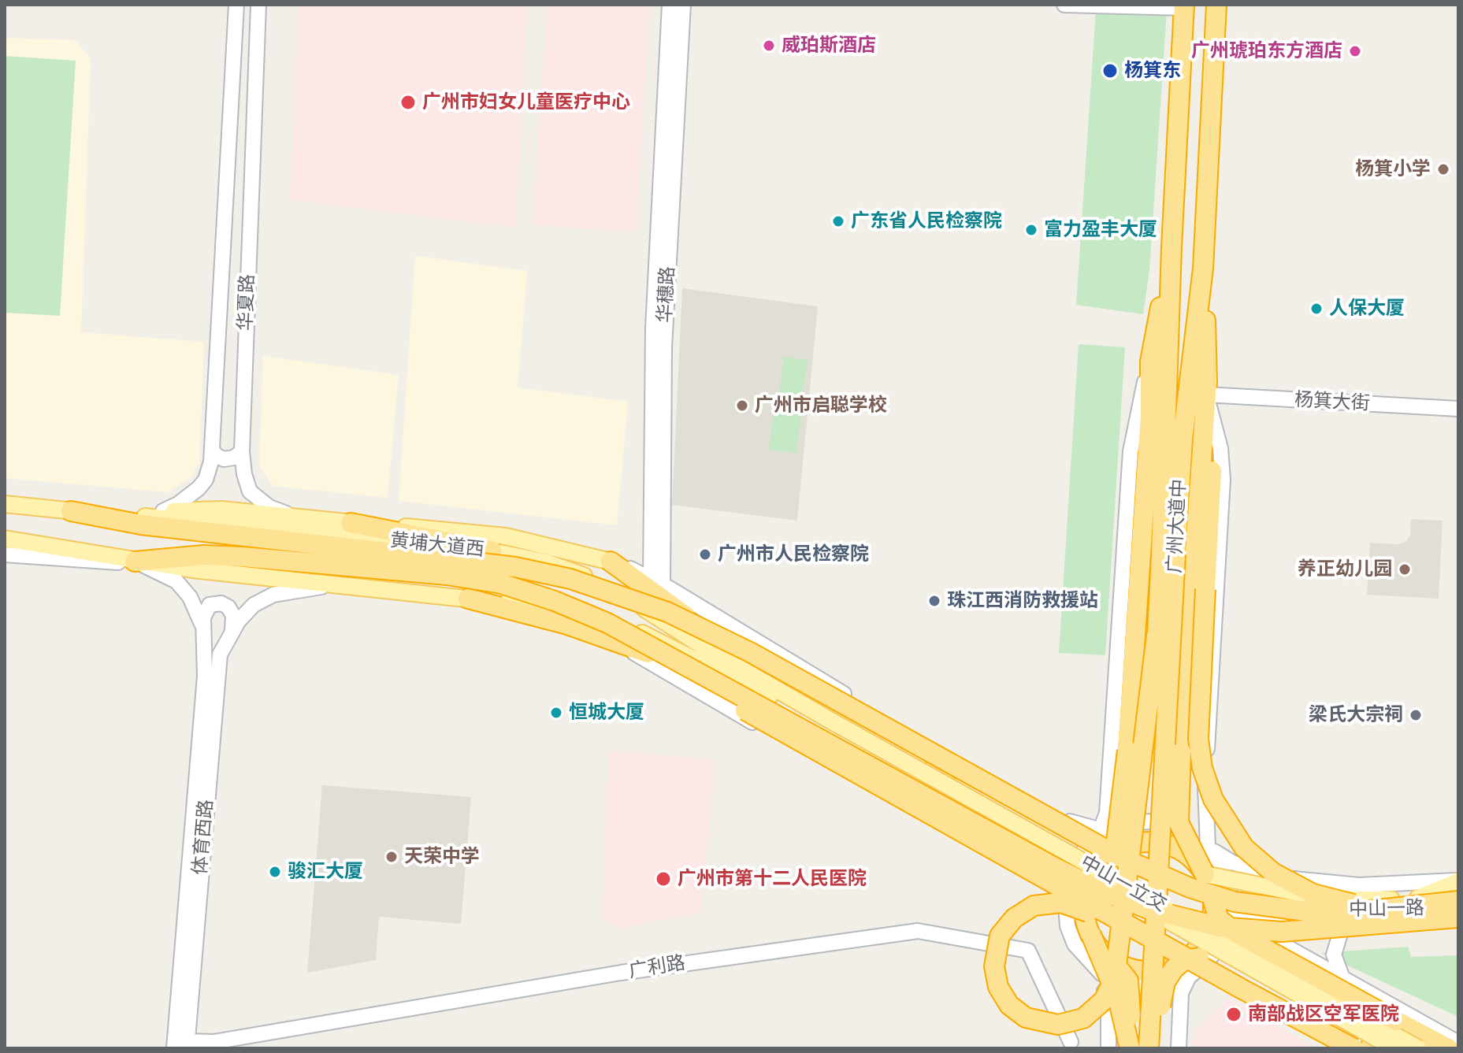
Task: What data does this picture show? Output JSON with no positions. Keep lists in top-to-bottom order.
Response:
{
  "streets": {
    "highway": ["广州大道中"],
    "main road": ["黄埔大道西", "中山一立交", "中山一路"],
    "street": [
      "华穗路",
      "华夏路",
      "杨箕大街",
      "体育西路",
      "广利路"
    ]
  },
  "crossings": [
    ["华夏路", "黄埔大道西"],
    ["黄埔大道西", "中山一立交"],
    ["体育西路", "广利路"]
  ],
  "places": [
    "威珀斯酒店",
    "广州琥珀东方酒店",
    "杨箕东",
    "广州市妇女儿童医疗中心",
    "杨箕小学",
    "广东省人民检察院",
    "富力盈丰大厦",
    "人保大厦",
    "广州市启聪学校",
    "广州市人民检察院",
    "养正幼儿园",
    "珠江西消防救援站",
    "恒城大厦",
    "梁氏大宗祠",
    "天荣中学",
    "骏汇大厦",
    "广州市第十二人民医院",
    "南部战区空军医院"
  ]
}
